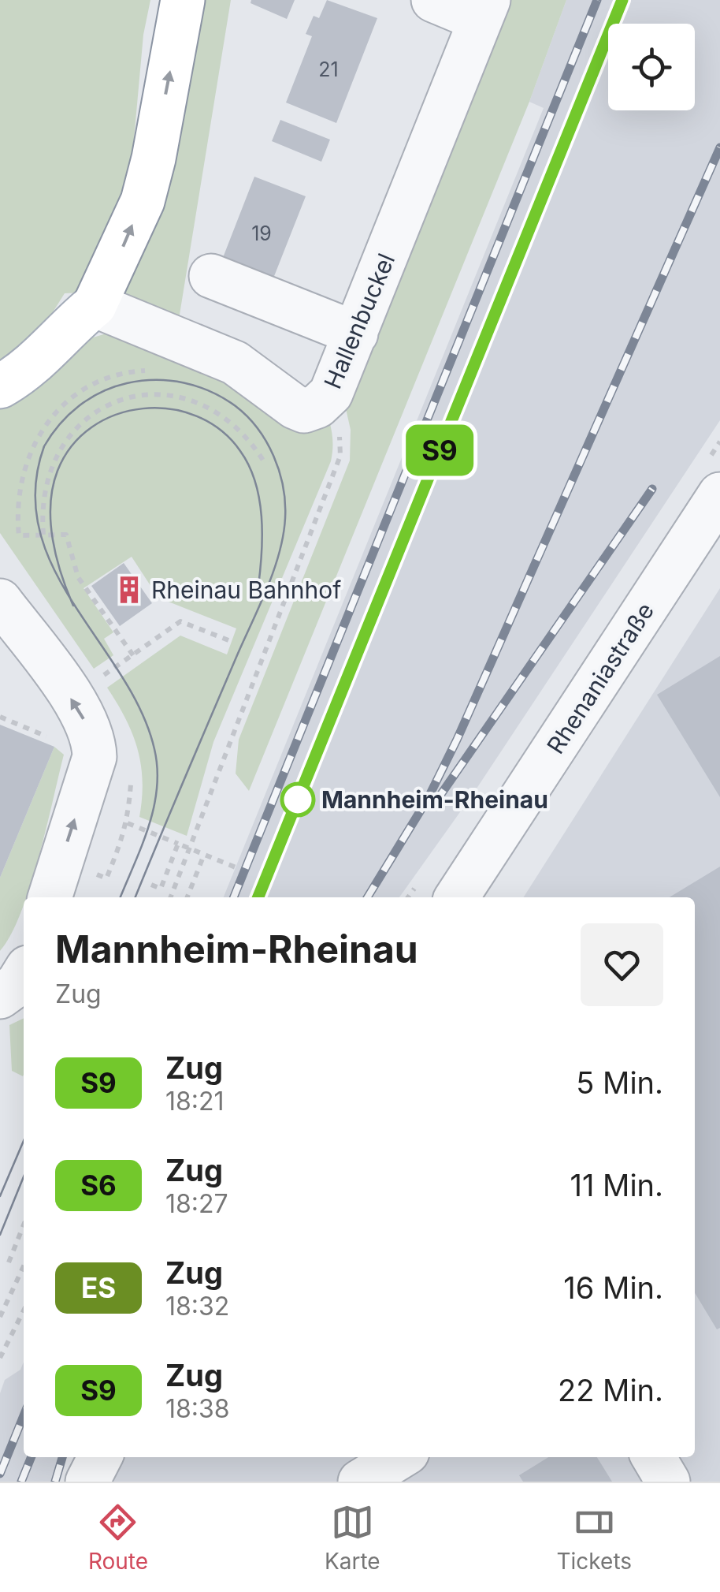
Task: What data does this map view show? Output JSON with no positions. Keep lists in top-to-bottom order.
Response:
{
  "streets": {
    "street": ["Hallenbuckel", "Rhenaniastraße"]
  },
  "places": {
    "building": ["Rheinau Bahnhof"],
    "other": ["Mannheim-Rheinau"]
  },
  "house_numbers": ["21", "19"],
  "page": {
    "on_map": "S9",
    "heading": ["Mannheim-Rheinau", "Zug"],
    "list": [
      {
        "mark": "S9",
        "name": "Zug",
        "note": "18:21",
        "value": "5 Min."
      },
      {
        "mark": "S6",
        "name": "Zug",
        "note": "18:27",
        "value": "11 Min."
      },
      {
        "mark": "ES",
        "name": "Zug",
        "note": "18:32",
        "value": "16 Min."
      },
      {
        "mark": "S9",
        "name": "Zug",
        "note": "18:38",
        "value": "22 Min."
      }
    ],
    "tabs": ["Route", "Karte", "Tickets"]
  }
}
